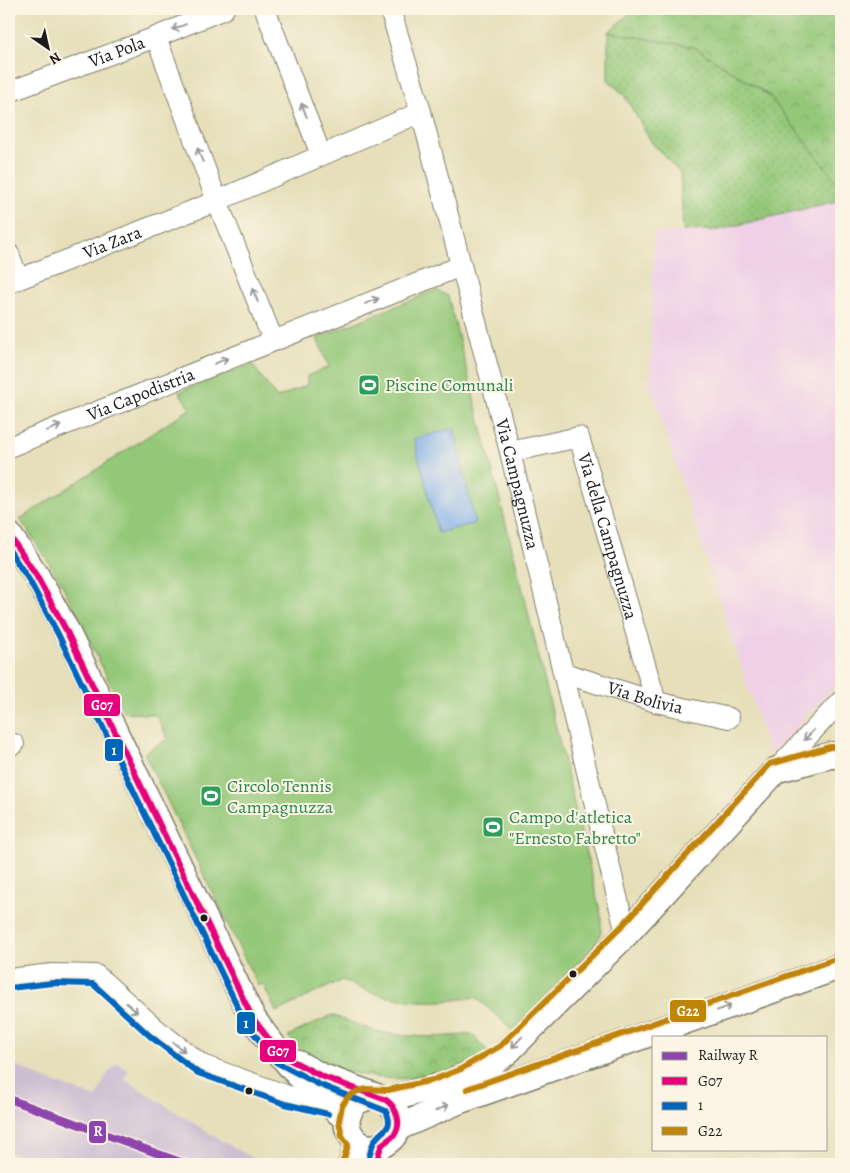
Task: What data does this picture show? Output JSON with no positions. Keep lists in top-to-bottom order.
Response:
{
  "streets": {
    "street": [
      "Via Pola",
      "Via Zara",
      "Via Capodistria",
      "Via Campagnuzza",
      "Via della Campagnuzza",
      "Via Bolivia"
    ]
  },
  "crossings": [
    ["Via Zara", "Via Campagnuzza"],
    ["Via Capodistria", "Via Campagnuzza"],
    ["Via Campagnuzza", "Via della Campagnuzza"],
    ["Via Campagnuzza", "Via Bolivia"],
    ["Via della Campagnuzza", "Via Bolivia"]
  ],
  "one_way": ["Via Capodistria"],
  "places": {
    "sports": ["Piscine Comunali", "Circolo Tennis Campagnuzza", "Campo d'atletica \"Ernesto Fabretto\""]
  },
  "lines": [
    "transit line G07",
    "transit line 1",
    "transit line G22",
    "rail line R"
  ],
  "legend": [
    "Railway R",
    "G07",
    "1",
    "G22"
  ],
  "north": "bottom right"
}
